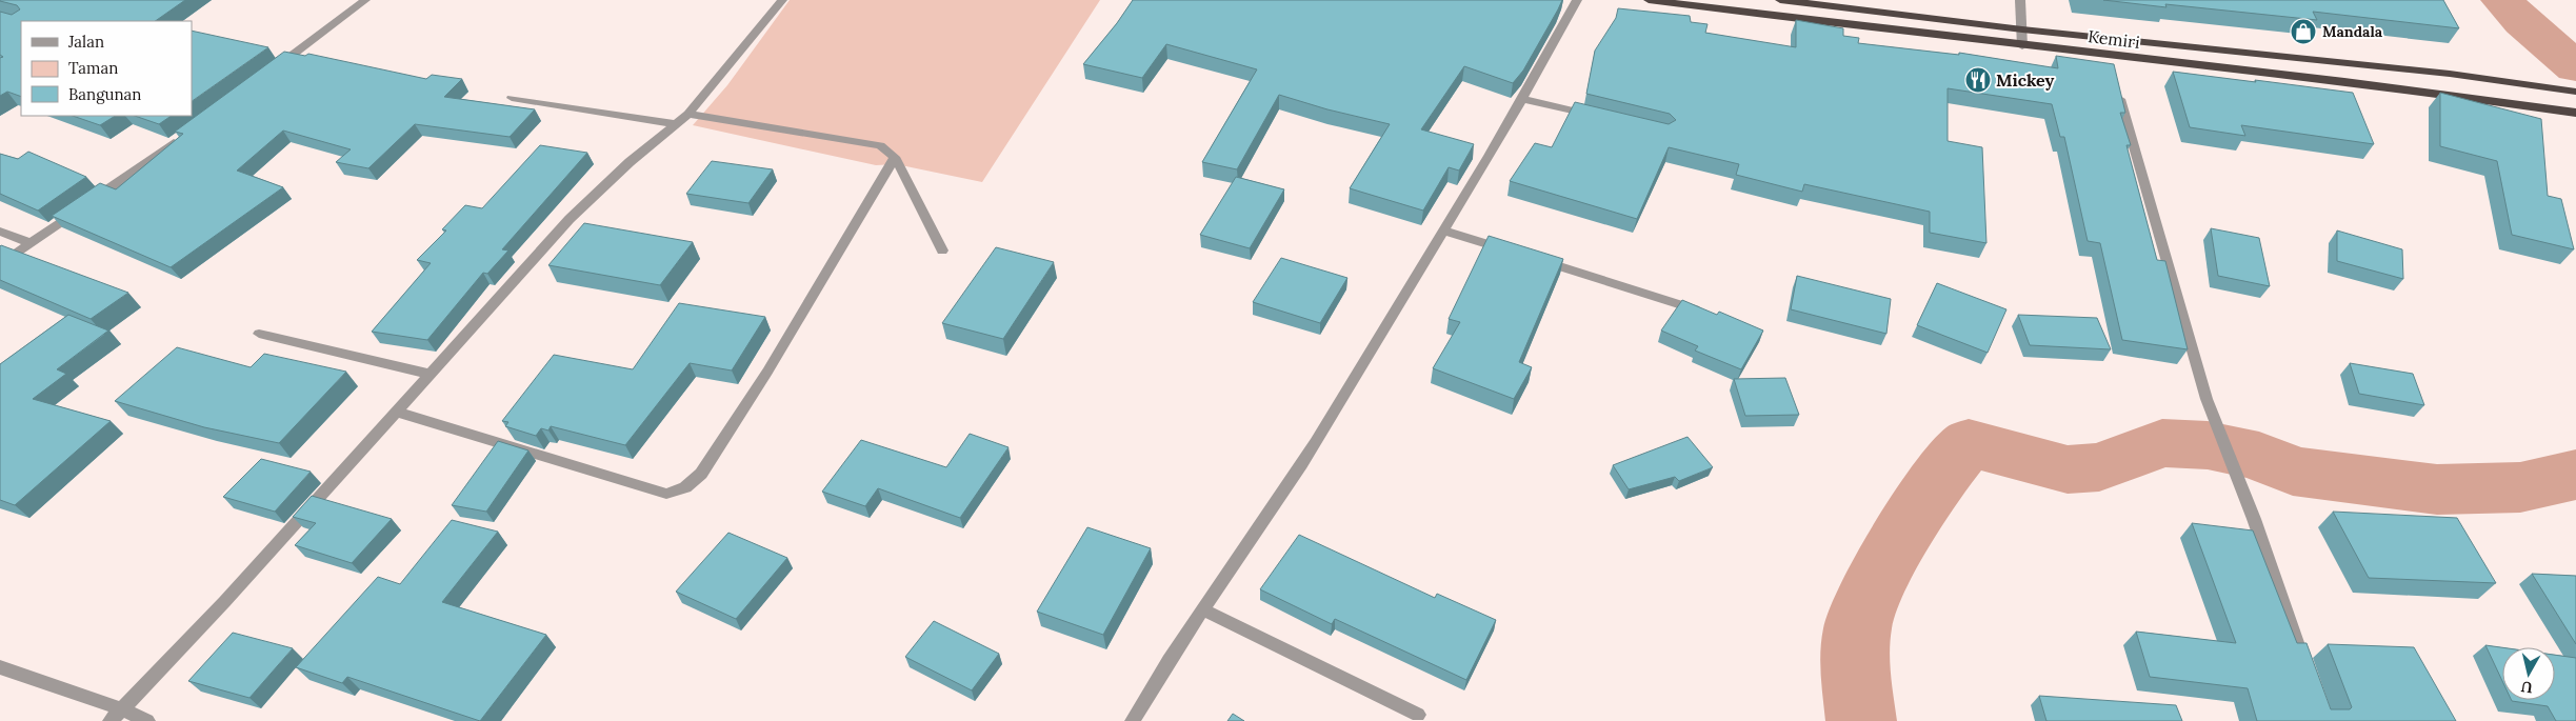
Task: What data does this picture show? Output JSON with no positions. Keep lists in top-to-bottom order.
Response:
{
  "streets": {
    "highway": ["Kemiri"]
  },
  "places": {
    "shop": ["Mandala"],
    "restaurant": ["Mickey"]
  },
  "legend": ["Jalan", "Taman", "Bangunan"],
  "north": "bottom"
}
